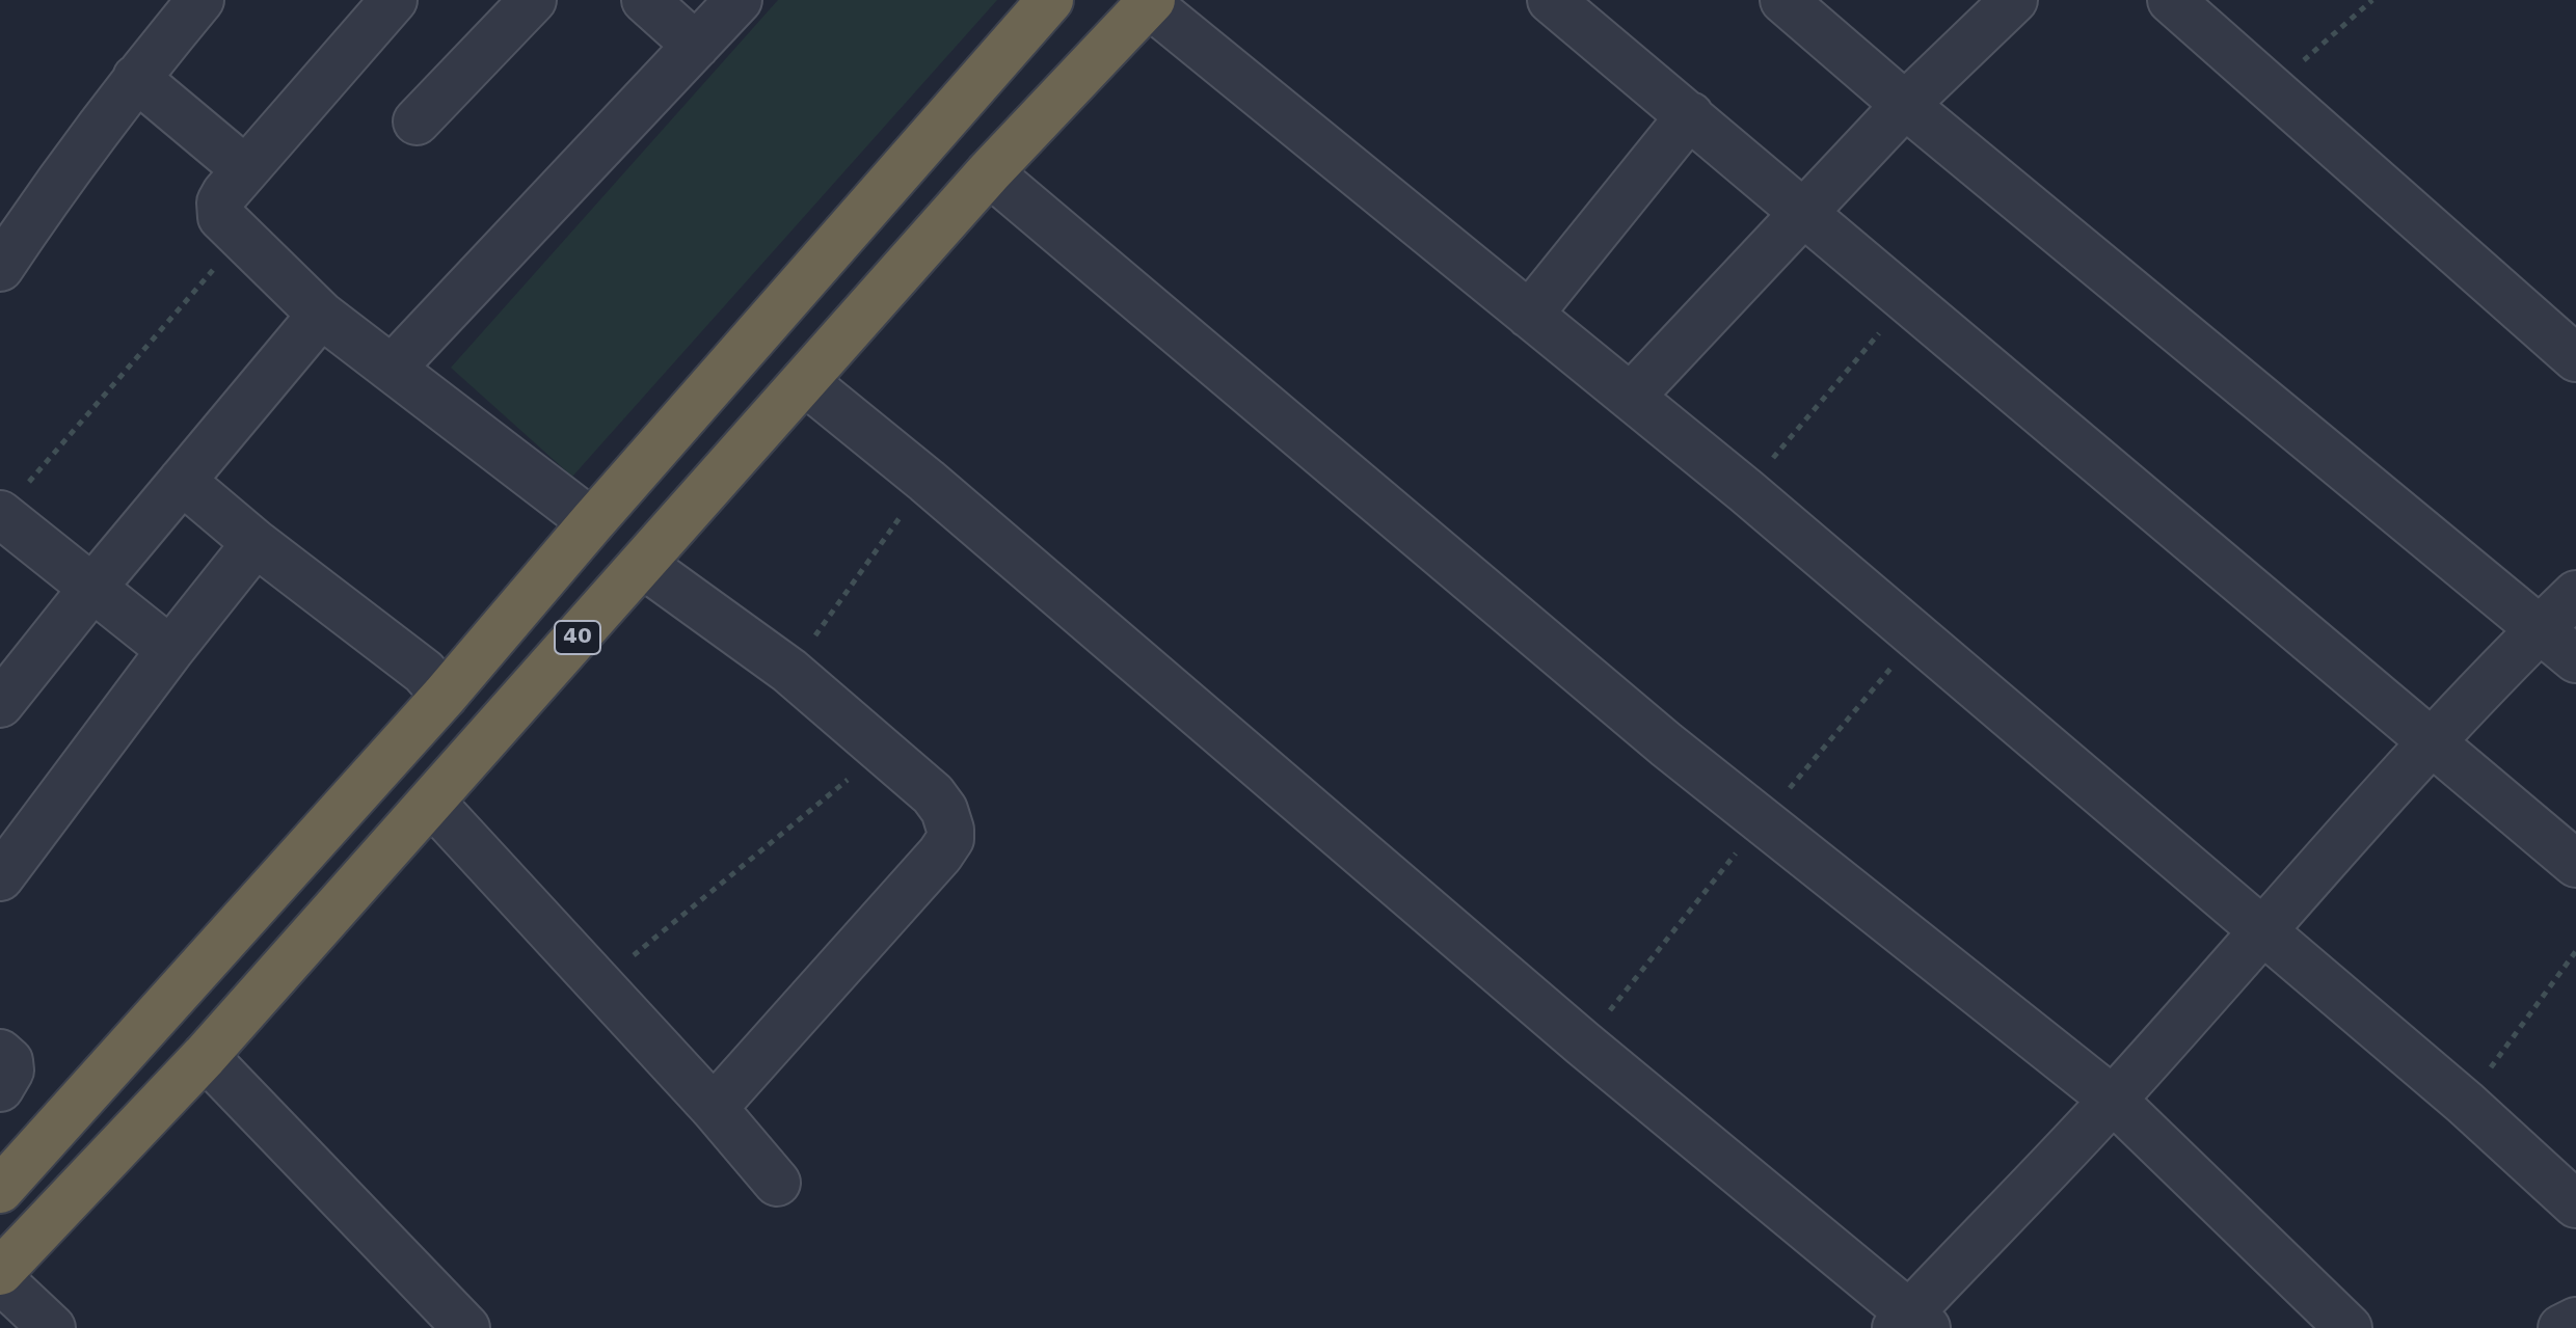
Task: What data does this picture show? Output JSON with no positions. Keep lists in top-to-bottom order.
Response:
{
  "streets": {
    "highway": ["40"]
  }
}
